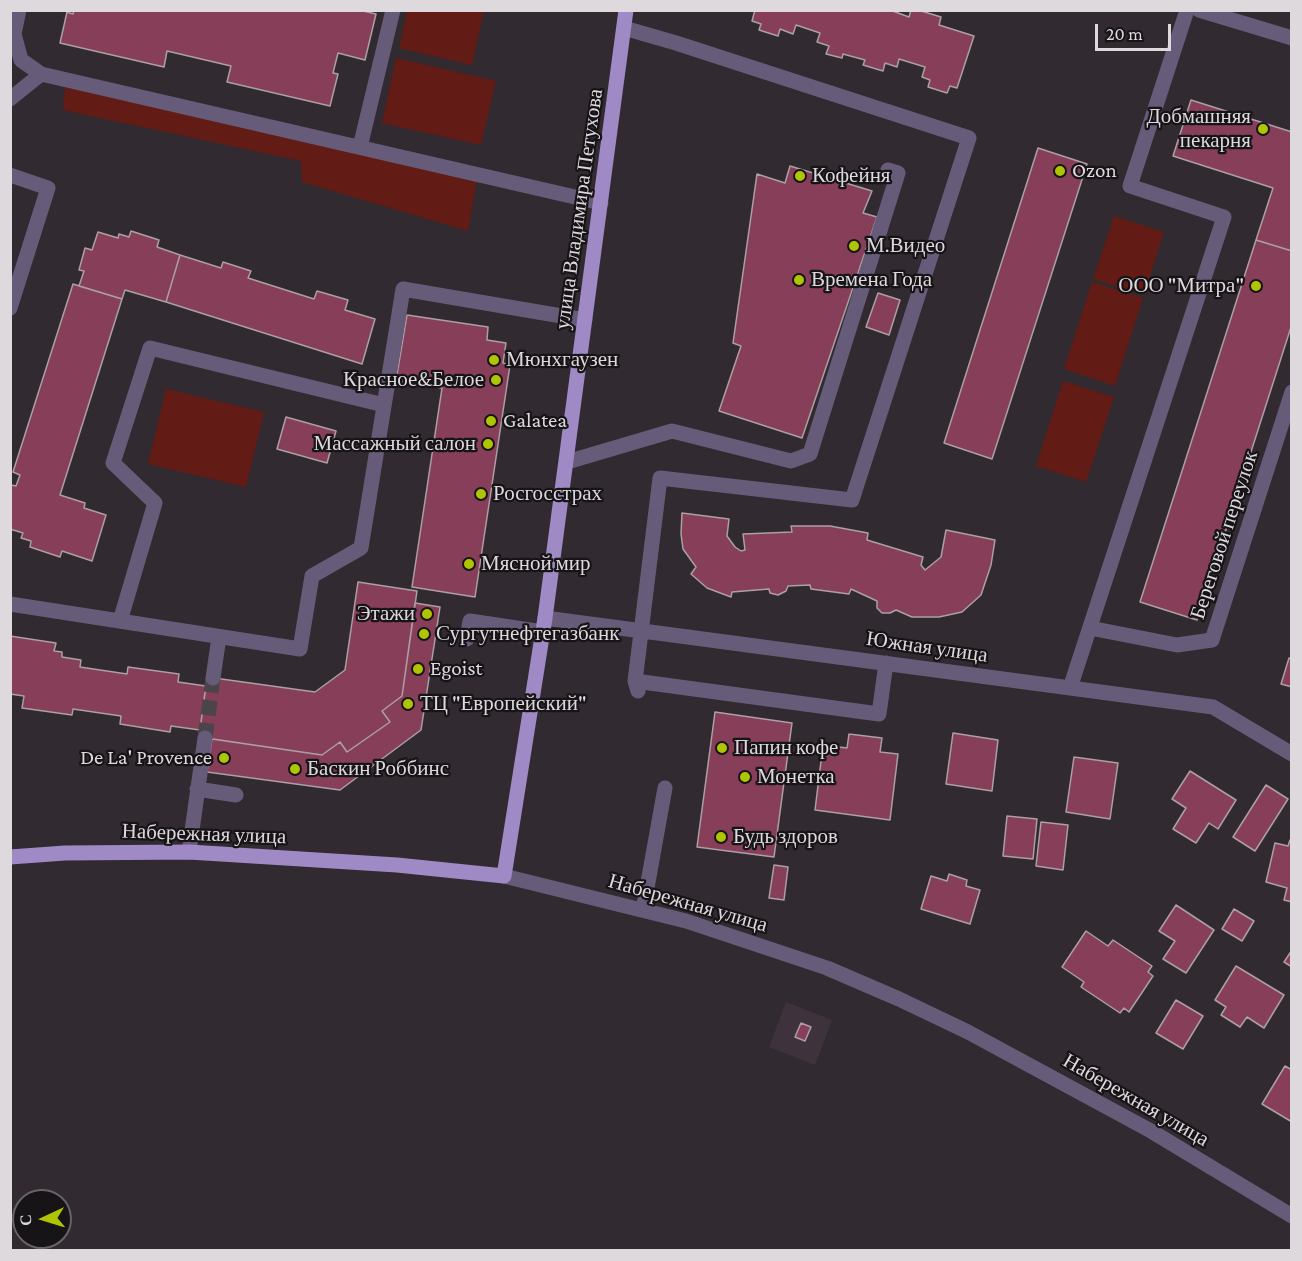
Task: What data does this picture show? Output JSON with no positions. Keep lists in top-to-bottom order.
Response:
{
  "streets": {
    "main road": ["улица Владимира Петухова", "Набережная улица"],
    "street": ["Береговой переулок", "Южная улица"]
  },
  "crossings": [
    ["улица Владимира Петухова", "Южная улица"],
    ["улица Владимира Петухова", "Набережная улица"]
  ],
  "places": [
    "Добмашняя пекарня",
    "Ozon",
    "Кофейня",
    "М.Видео",
    "Времена Года",
    "ООО \"Митра\"",
    "Мюнхгаузен",
    "Красное&Белое",
    "Galatea",
    "Массажный салон",
    "Росгосстрах",
    "Мясной мир",
    "Этажи",
    "Сургутнефтегазбанк",
    "Egoist",
    "ТЦ \"Европейский\"",
    "Папин кофе",
    "De La' Provence",
    "Баскин Роббинс",
    "Монетка",
    "Будь здоров"
  ],
  "scale_bar": "20 m",
  "north": "left"
}
